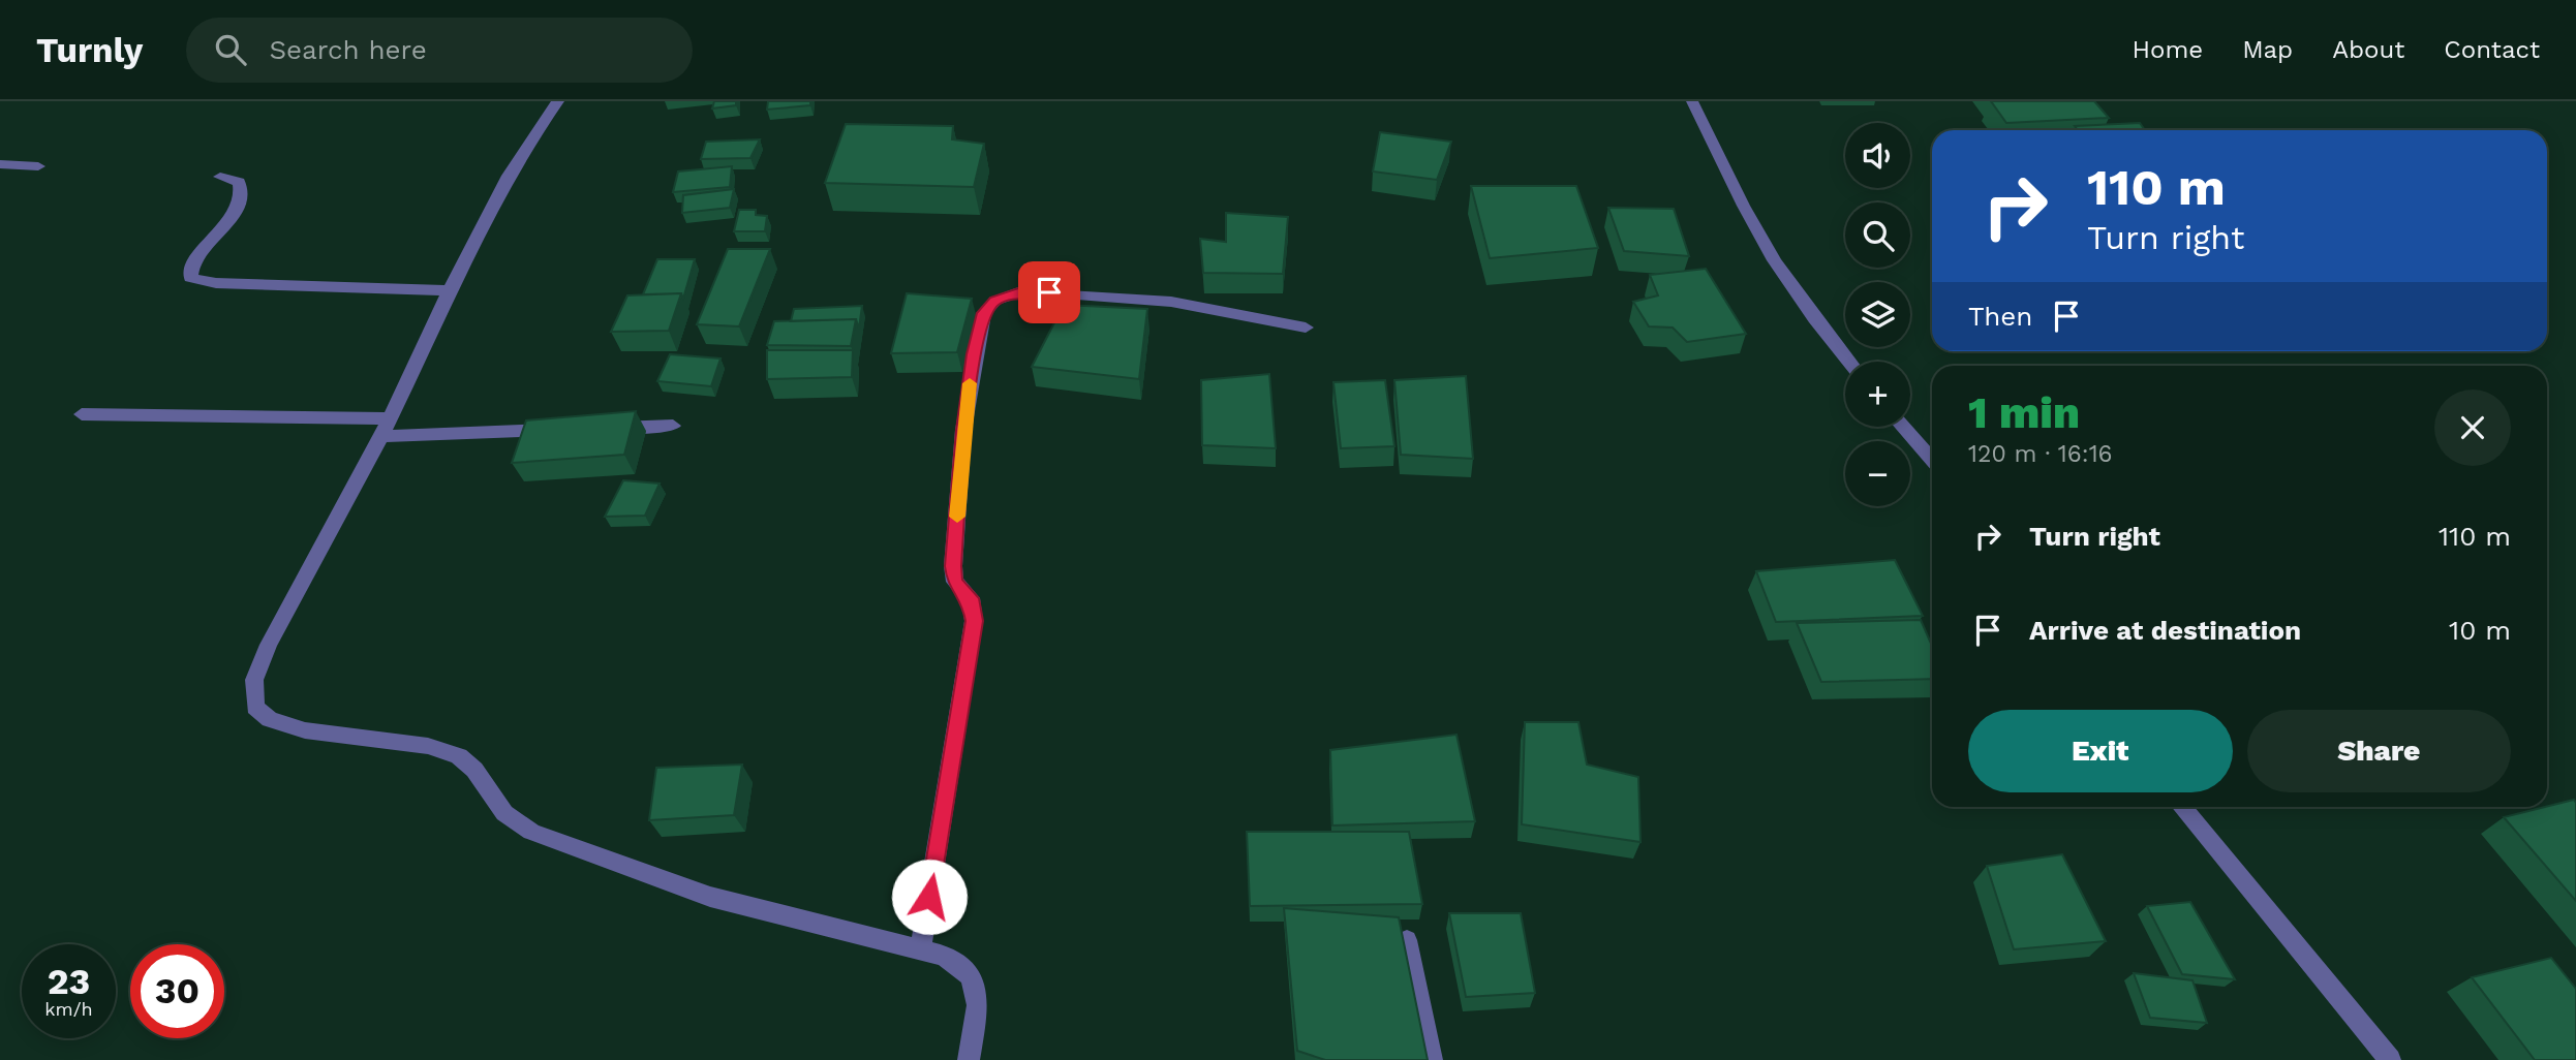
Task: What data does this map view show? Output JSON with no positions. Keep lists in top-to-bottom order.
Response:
{
  "page": {
    "header": "Turnly",
    "search": "Search here",
    "nav": [
      "Home",
      "Map",
      "About",
      "Contact"
    ],
    "map_buttons": ["+", "−"],
    "turn": ["110 m", "Turn right"],
    "then": "Then",
    "heading": ["1 min", "120 m · 16:16"],
    "list": [
      {
        "name": "Turn right",
        "value": "110 m"
      },
      {
        "name": "Arrive at destination",
        "value": "10 m"
      }
    ],
    "buttons": ["Exit", "Share"],
    "speed": "23 km/h",
    "limit": "30"
  }
}
